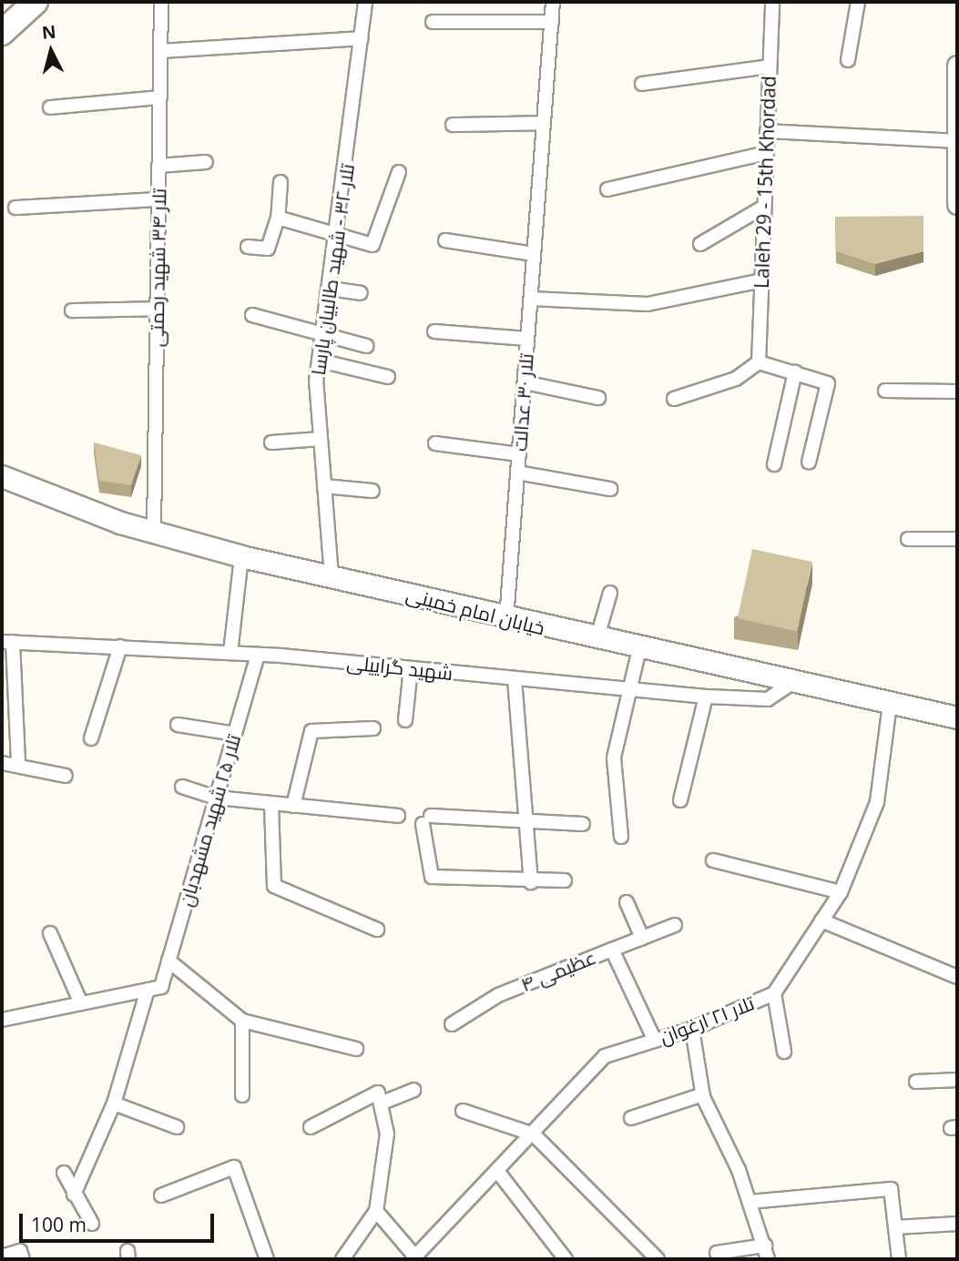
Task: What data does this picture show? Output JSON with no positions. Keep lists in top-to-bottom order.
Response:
{
  "streets": {
    "main road": ["خیابان امام خمینی"],
    "street": [
      "Laleh 29 - 15th Khordad",
      "تلار ۳۴ شهید رحمتی",
      "تلار ۳۲ - شهید طالبیان پارسا",
      "تلار ۳۰ عدالت",
      "شهید گراییلی",
      "تلار ۲۵ شهید مشهدبان",
      "عظیمی ۴",
      "تلار ۲۱ ارغوان"
    ]
  },
  "crossings": [
    ["تلار ۳۴ شهید رحمتی", "خیابان امام خمینی"],
    ["تلار ۳۲ - شهید طالبیان پارسا", "خیابان امام خمینی"],
    ["تلار ۳۰ عدالت", "خیابان امام خمینی"],
    ["خیابان امام خمینی", "شهید گراییلی"],
    ["خیابان امام خمینی", "تلار ۲۱ ارغوان"],
    ["شهید گراییلی", "تلار ۲۵ شهید مشهدبان"],
    ["عظیمی ۴", "تلار ۲۱ ارغوان"]
  ],
  "scale_bar": "100 m",
  "north": "top"
}
